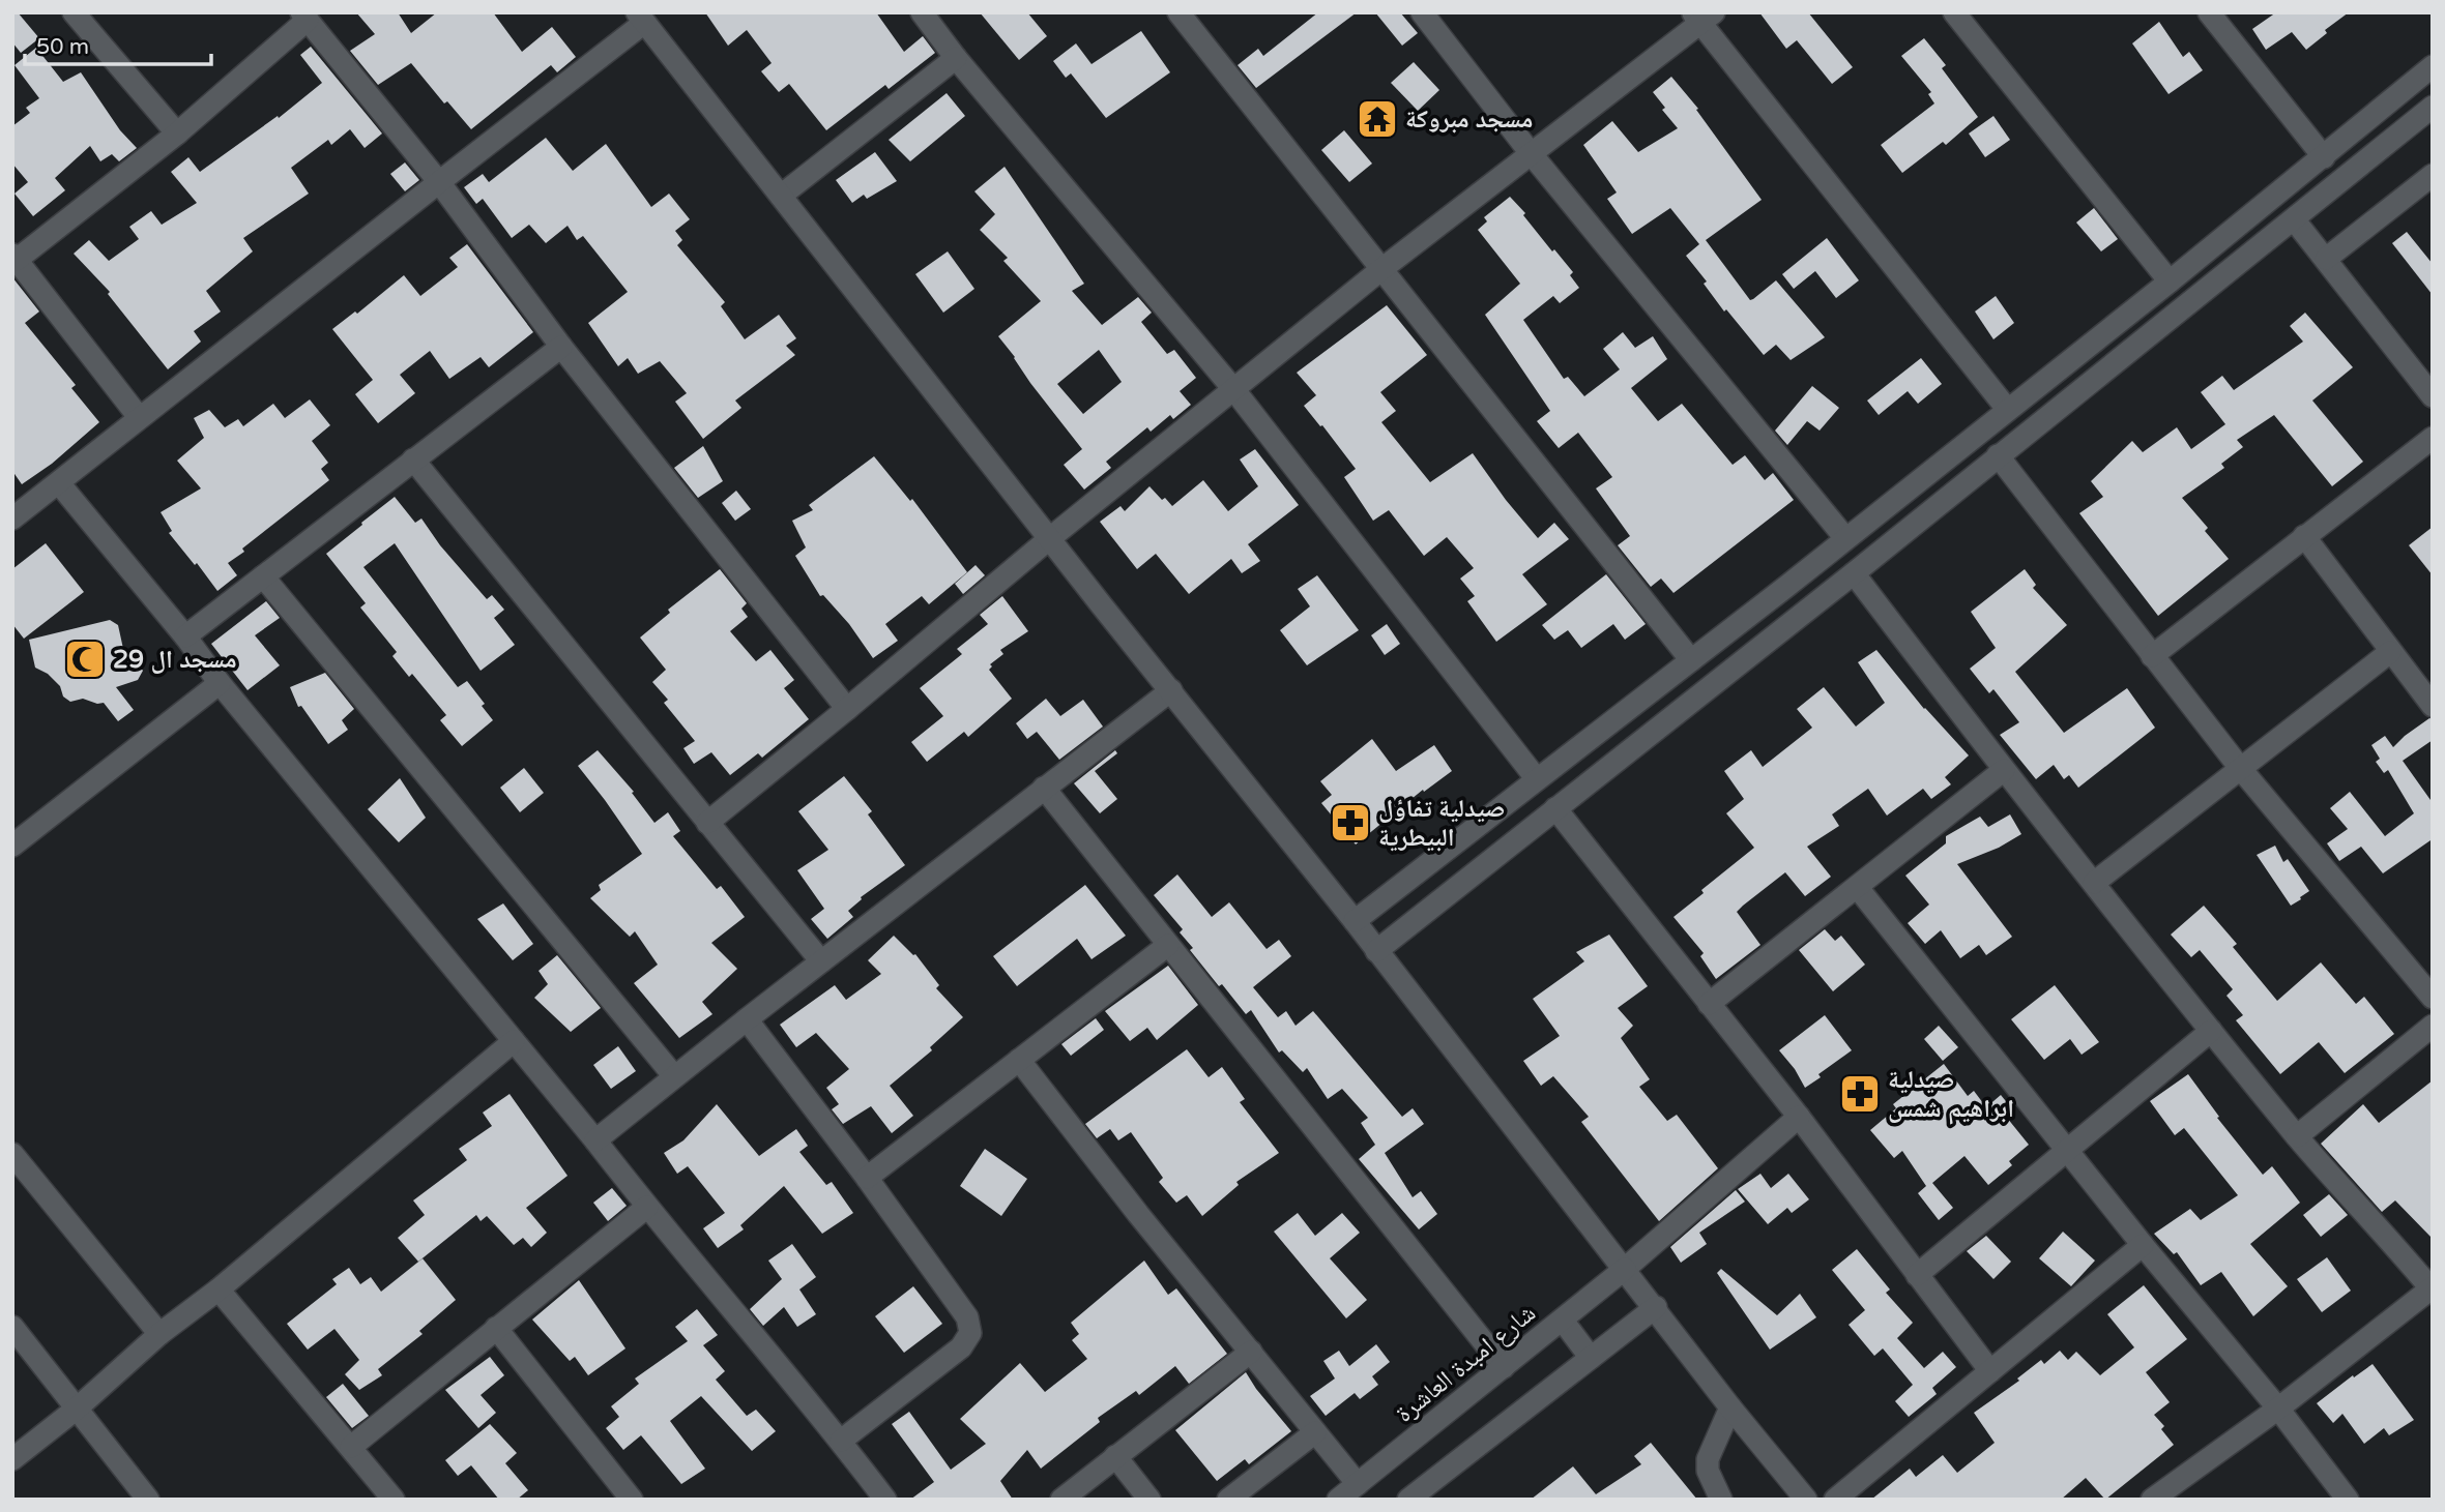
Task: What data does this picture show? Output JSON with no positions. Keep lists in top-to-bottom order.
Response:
{
  "streets": {
    "street": ["شارع امبدة العاشرة"]
  },
  "places": {
    "temple": ["مسجد مبروكة"],
    "mosque": ["مسجد ال 29"],
    "pharmacy": ["صيدلية تفاؤل البيطرية", "صيدلية ابراهيم شمس"]
  },
  "scale_bar": "50 m"
}
